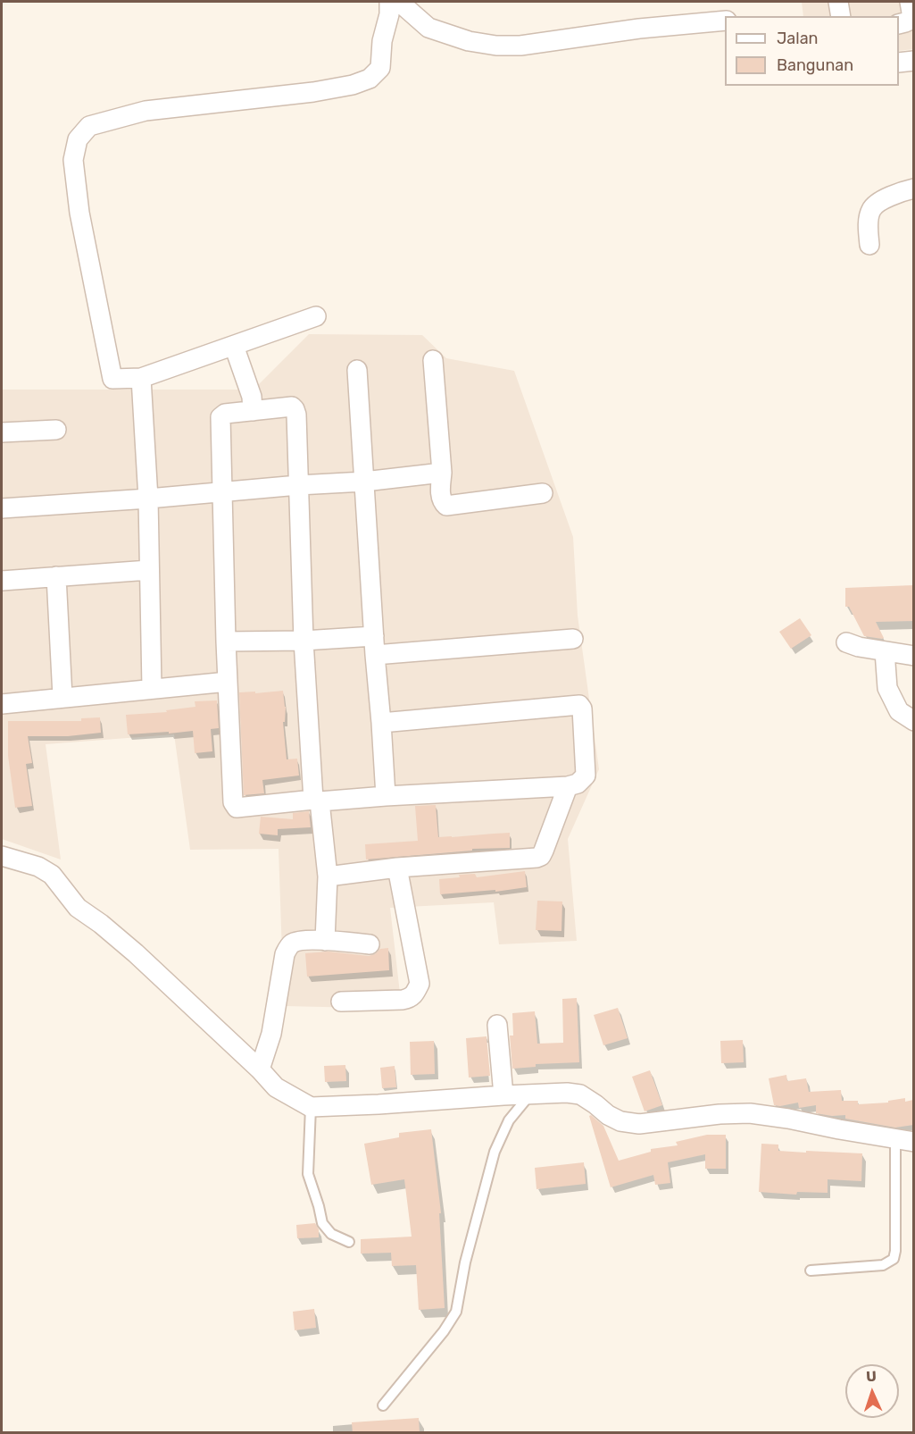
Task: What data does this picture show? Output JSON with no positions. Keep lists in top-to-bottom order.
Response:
{
  "legend": ["Jalan", "Bangunan"],
  "north": "top"
}
